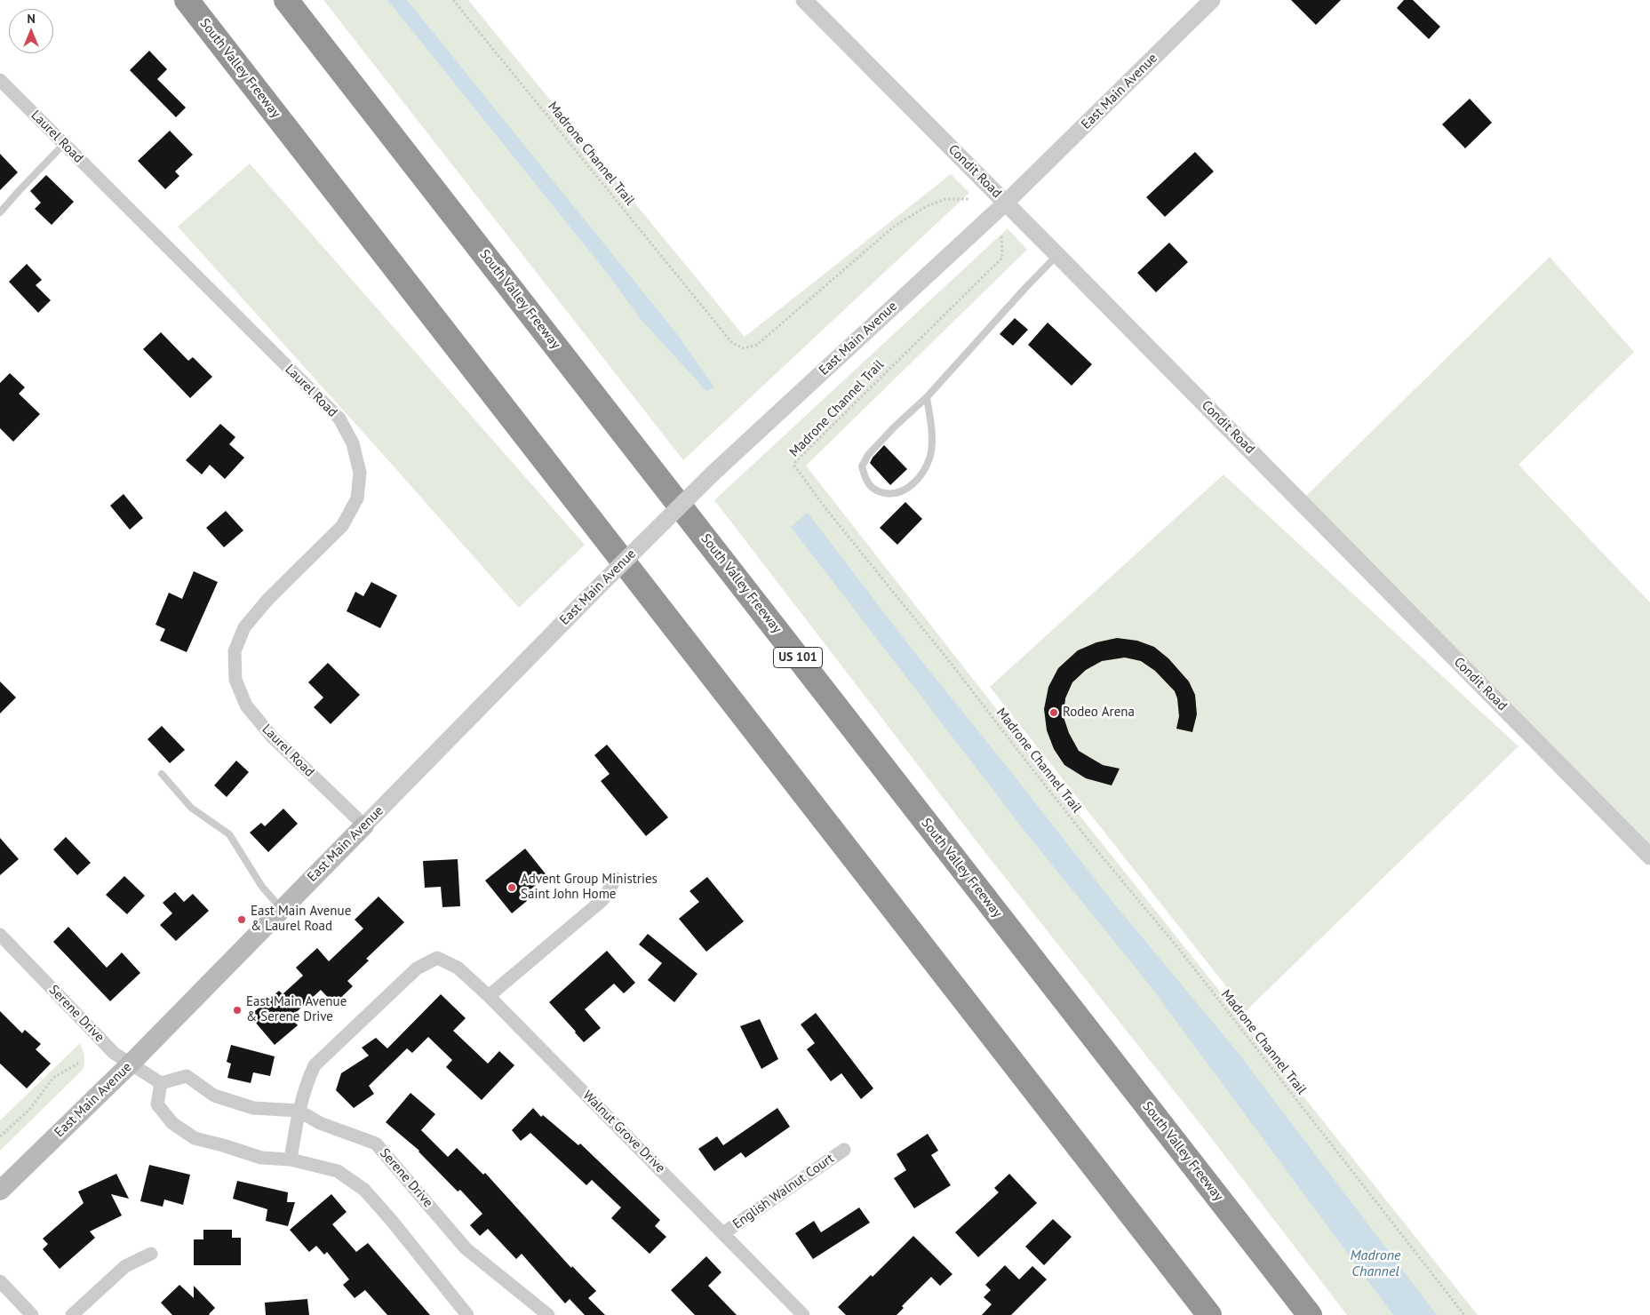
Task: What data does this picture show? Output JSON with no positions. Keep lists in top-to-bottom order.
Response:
{
  "streets": {
    "highway": ["South Valley Freeway", "US 101"],
    "main road": ["East Main Avenue"],
    "street": [
      "Laurel Road",
      "Condit Road",
      "Serene Drive",
      "Walnut Grove Drive",
      "English Walnut Court"
    ],
    "path": ["Madrone Channel Trail"]
  },
  "crossings": [
    ["East Main Avenue", "Laurel Road"],
    ["East Main Avenue", "Condit Road"],
    ["East Main Avenue", "Serene Drive"],
    ["Serene Drive", "Walnut Grove Drive"],
    ["Walnut Grove Drive", "English Walnut Court"]
  ],
  "water": ["Madrone Channel"],
  "places": [
    "Rodeo Arena",
    "Advent Group Ministries Saint John Home",
    "East Main Avenue & Laurel Road",
    "East Main Avenue & Serene Drive"
  ],
  "north": "top"
}
